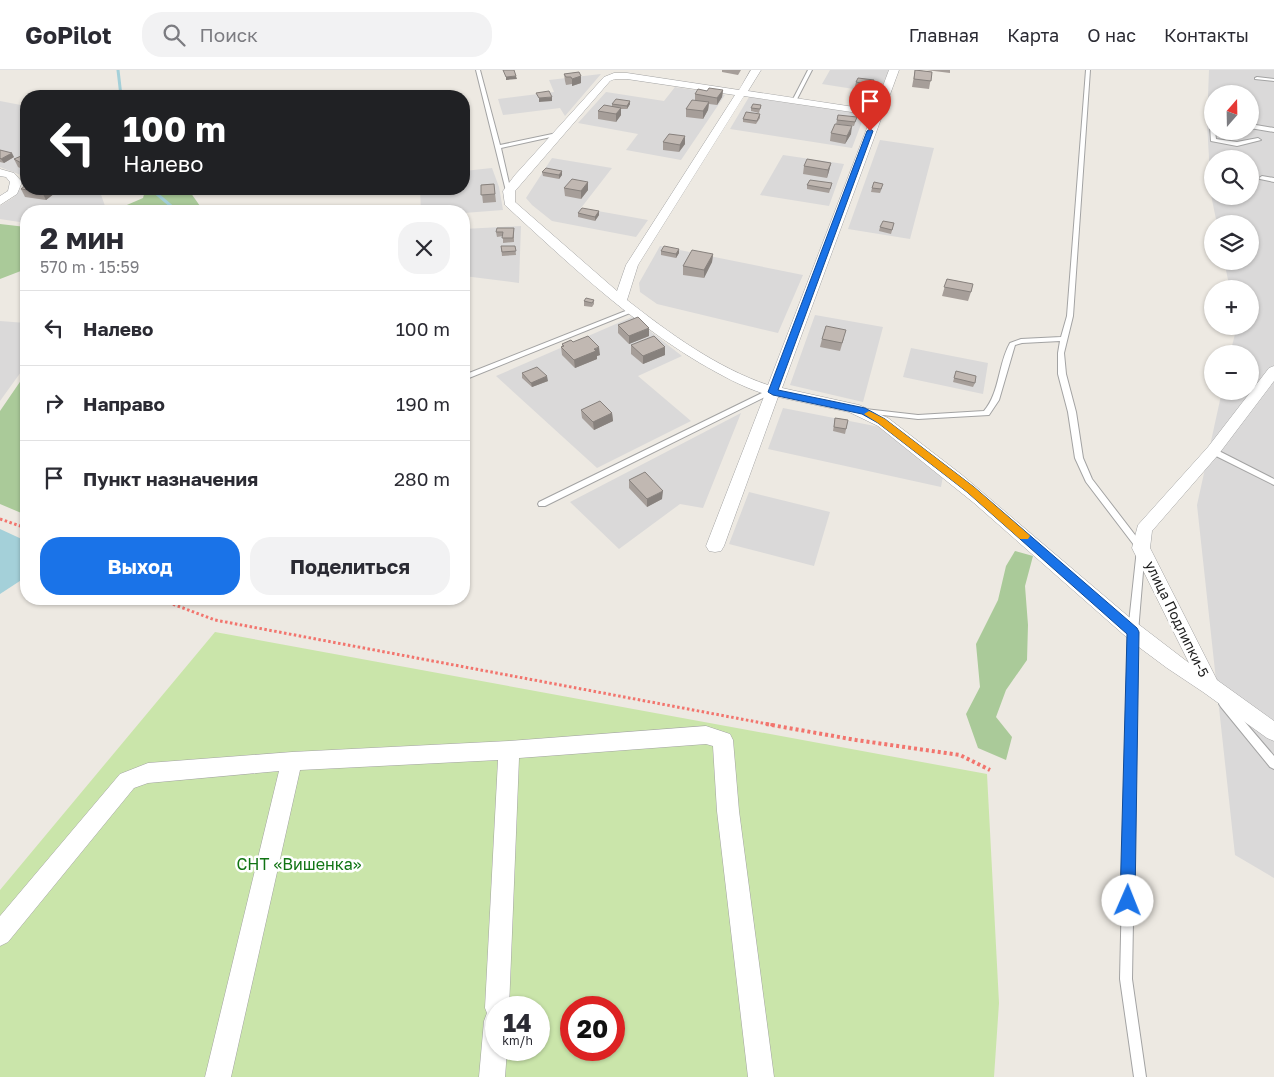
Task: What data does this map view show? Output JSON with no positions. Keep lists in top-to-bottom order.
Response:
{
  "streets": {
    "street": ["улица Подлипки-5"]
  },
  "parks": ["СНТ «Вишенка»"],
  "north": "top",
  "page": {
    "header": "GoPilot",
    "search": "Поиск",
    "nav": [
      "Главная",
      "Карта",
      "О нас",
      "Контакты"
    ],
    "map_buttons": ["+", "−"],
    "turn": ["100 m", "Налево"],
    "heading": ["2 мин", "570 m · 15:59"],
    "list": [
      {
        "name": "Налево",
        "value": "100 m"
      },
      {
        "name": "Направо",
        "value": "190 m"
      },
      {
        "name": "Пункт назначения",
        "value": "280 m"
      }
    ],
    "buttons": ["Выход", "Поделиться"],
    "speed": "14 km/h",
    "limit": "20"
  }
}
